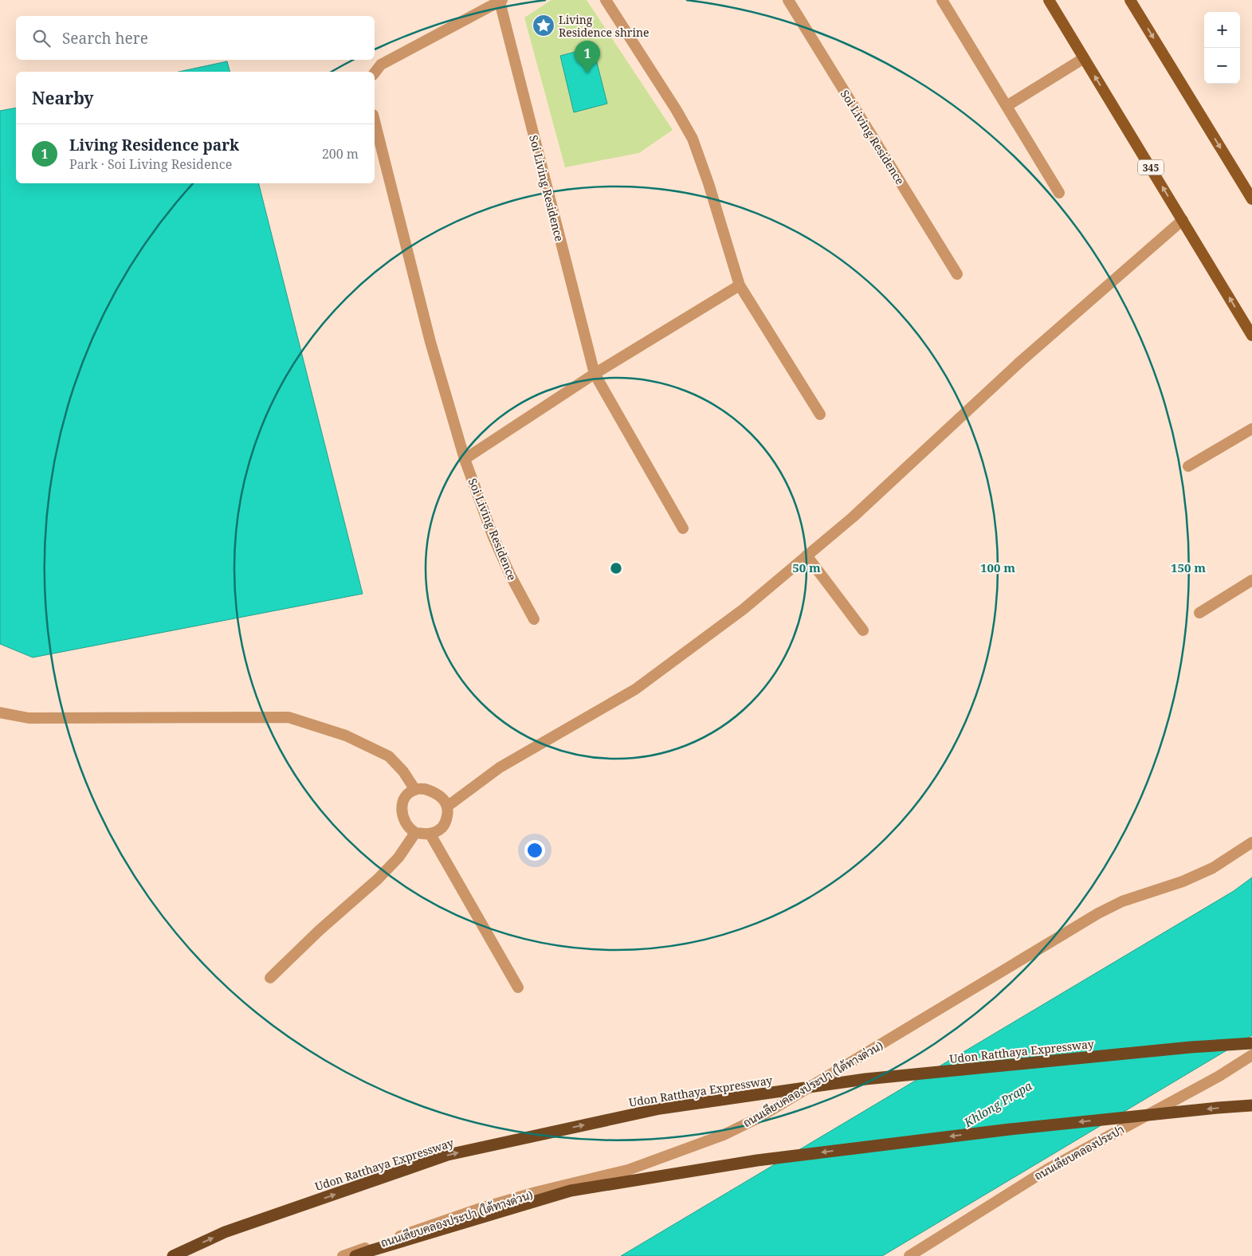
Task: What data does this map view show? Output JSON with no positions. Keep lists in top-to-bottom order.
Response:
{
  "streets": {
    "highway": ["Udon Ratthaya Expressway"],
    "main road": ["345"],
    "street": ["Soi Living Residence", "ถนนเลียบคลองประปา (ใต้ทางด่วน)", "ถนนเลียบคลองประปา"]
  },
  "water": ["Khlong Prapa"],
  "places": {
    "place": ["Living Residence shrine"]
  },
  "page": {
    "map_buttons": ["+", "−"],
    "search": "Search here",
    "pins": "1",
    "heading": "Nearby",
    "list": [
      {
        "mark": "1",
        "name": "Living Residence park",
        "note": "Park · Soi Living Residence",
        "value": "200 m"
      }
    ]
  },
  "rings": ["50 m", "100 m", "150 m"]
}
